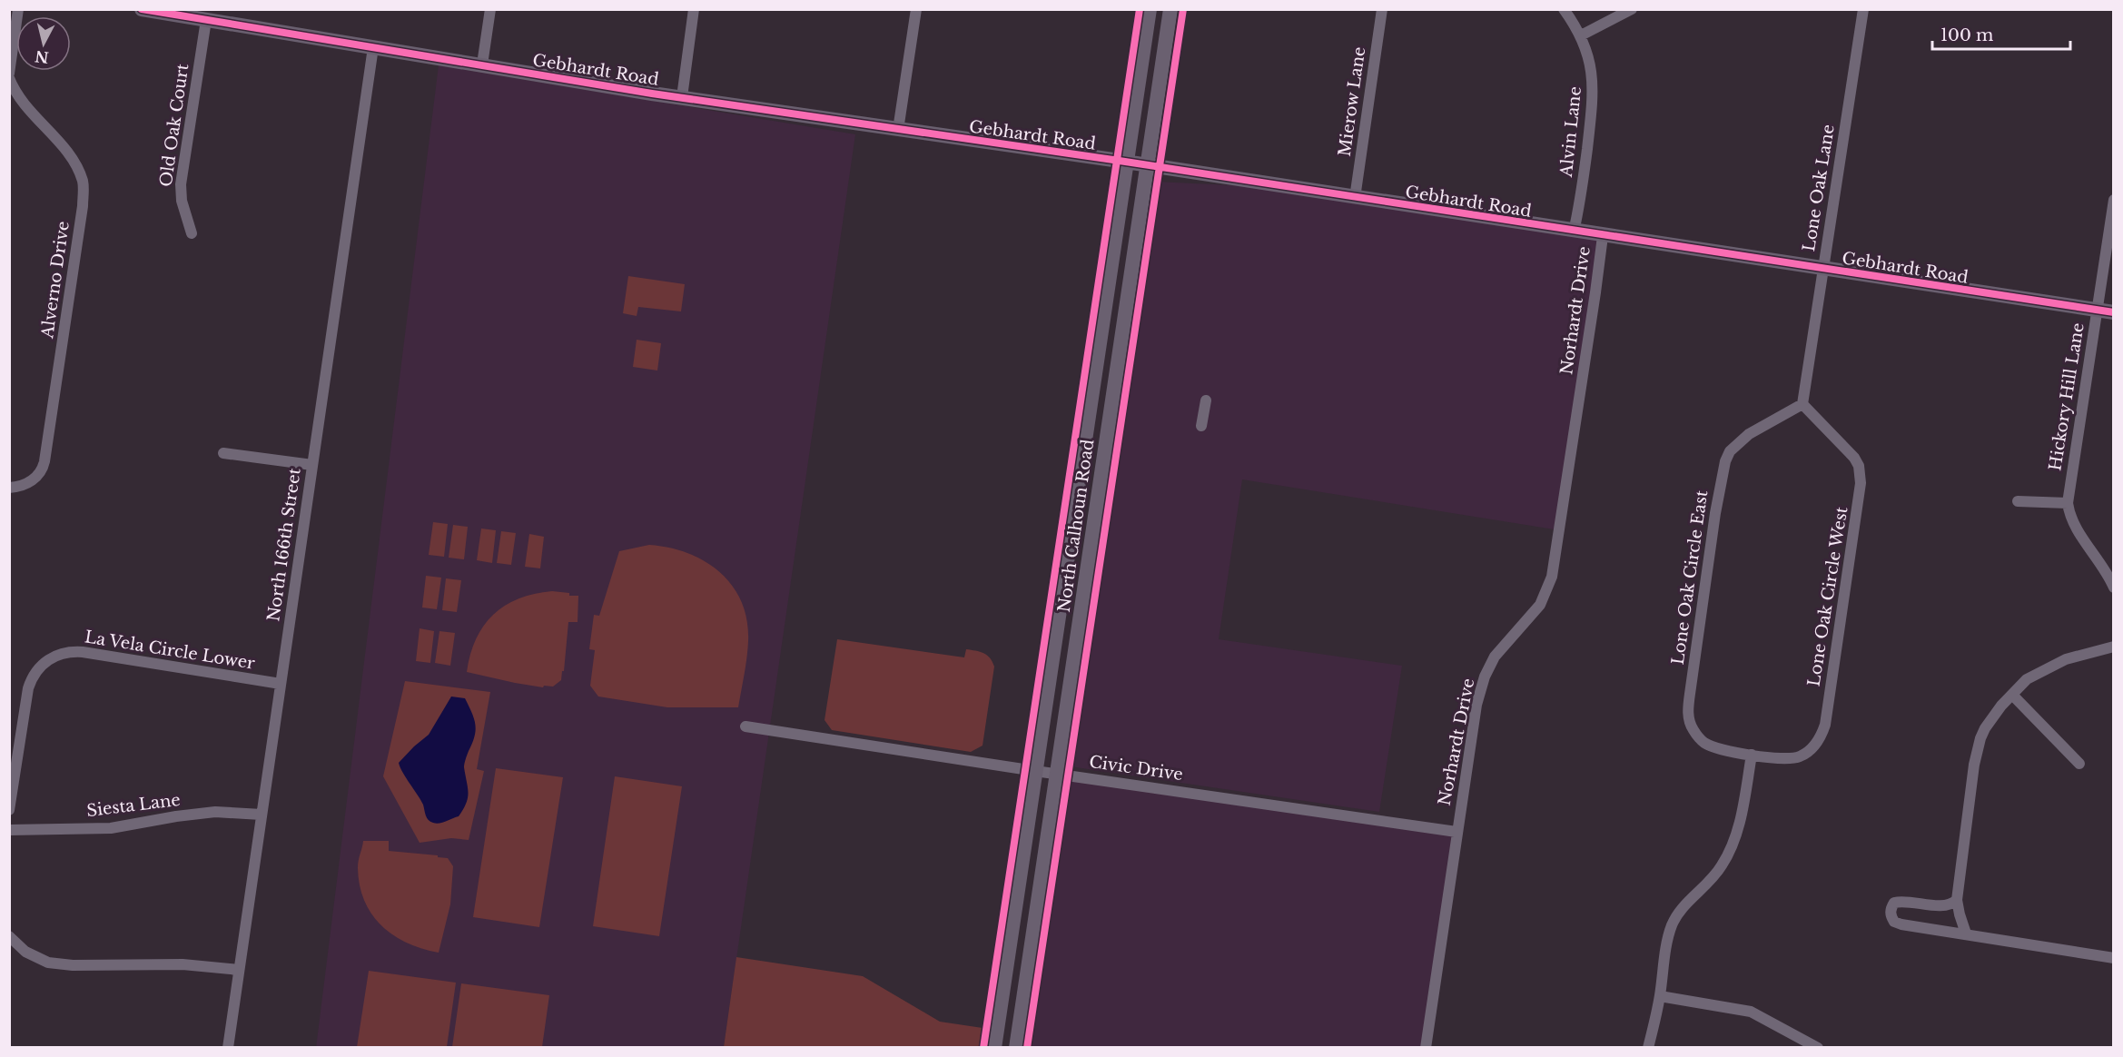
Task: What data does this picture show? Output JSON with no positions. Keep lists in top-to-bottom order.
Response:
{
  "streets": {
    "main road": ["Gebhardt Road", "North Calhoun Road"],
    "street": [
      "Mierow Lane",
      "Old Oak Court",
      "Alvin Lane",
      "Lone Oak Lane",
      "Alverno Drive",
      "Norhardt Drive",
      "Hickory Hill Lane",
      "North 166th Street",
      "Lone Oak Circle East",
      "Lone Oak Circle West",
      "La Vela Circle Lower",
      "Civic Drive",
      "Siesta Lane"
    ]
  },
  "crossings": [
    ["Gebhardt Road", "Mierow Lane"],
    ["Gebhardt Road", "Old Oak Court"],
    ["Gebhardt Road", "Alvin Lane"],
    ["Gebhardt Road", "Lone Oak Lane"],
    ["Gebhardt Road", "Norhardt Drive"],
    ["Gebhardt Road", "Hickory Hill Lane"],
    ["Gebhardt Road", "North Calhoun Road"],
    ["Gebhardt Road", "North 166th Street"],
    ["Lone Oak Lane", "Lone Oak Circle East"],
    ["Lone Oak Lane", "Lone Oak Circle West"],
    ["Norhardt Drive", "Civic Drive"],
    ["North Calhoun Road", "Civic Drive"],
    ["North 166th Street", "La Vela Circle Lower"],
    ["North 166th Street", "Siesta Lane"],
    ["Lone Oak Circle East", "Lone Oak Circle West"]
  ],
  "scale_bar": "100 m",
  "north": "bottom"
}
